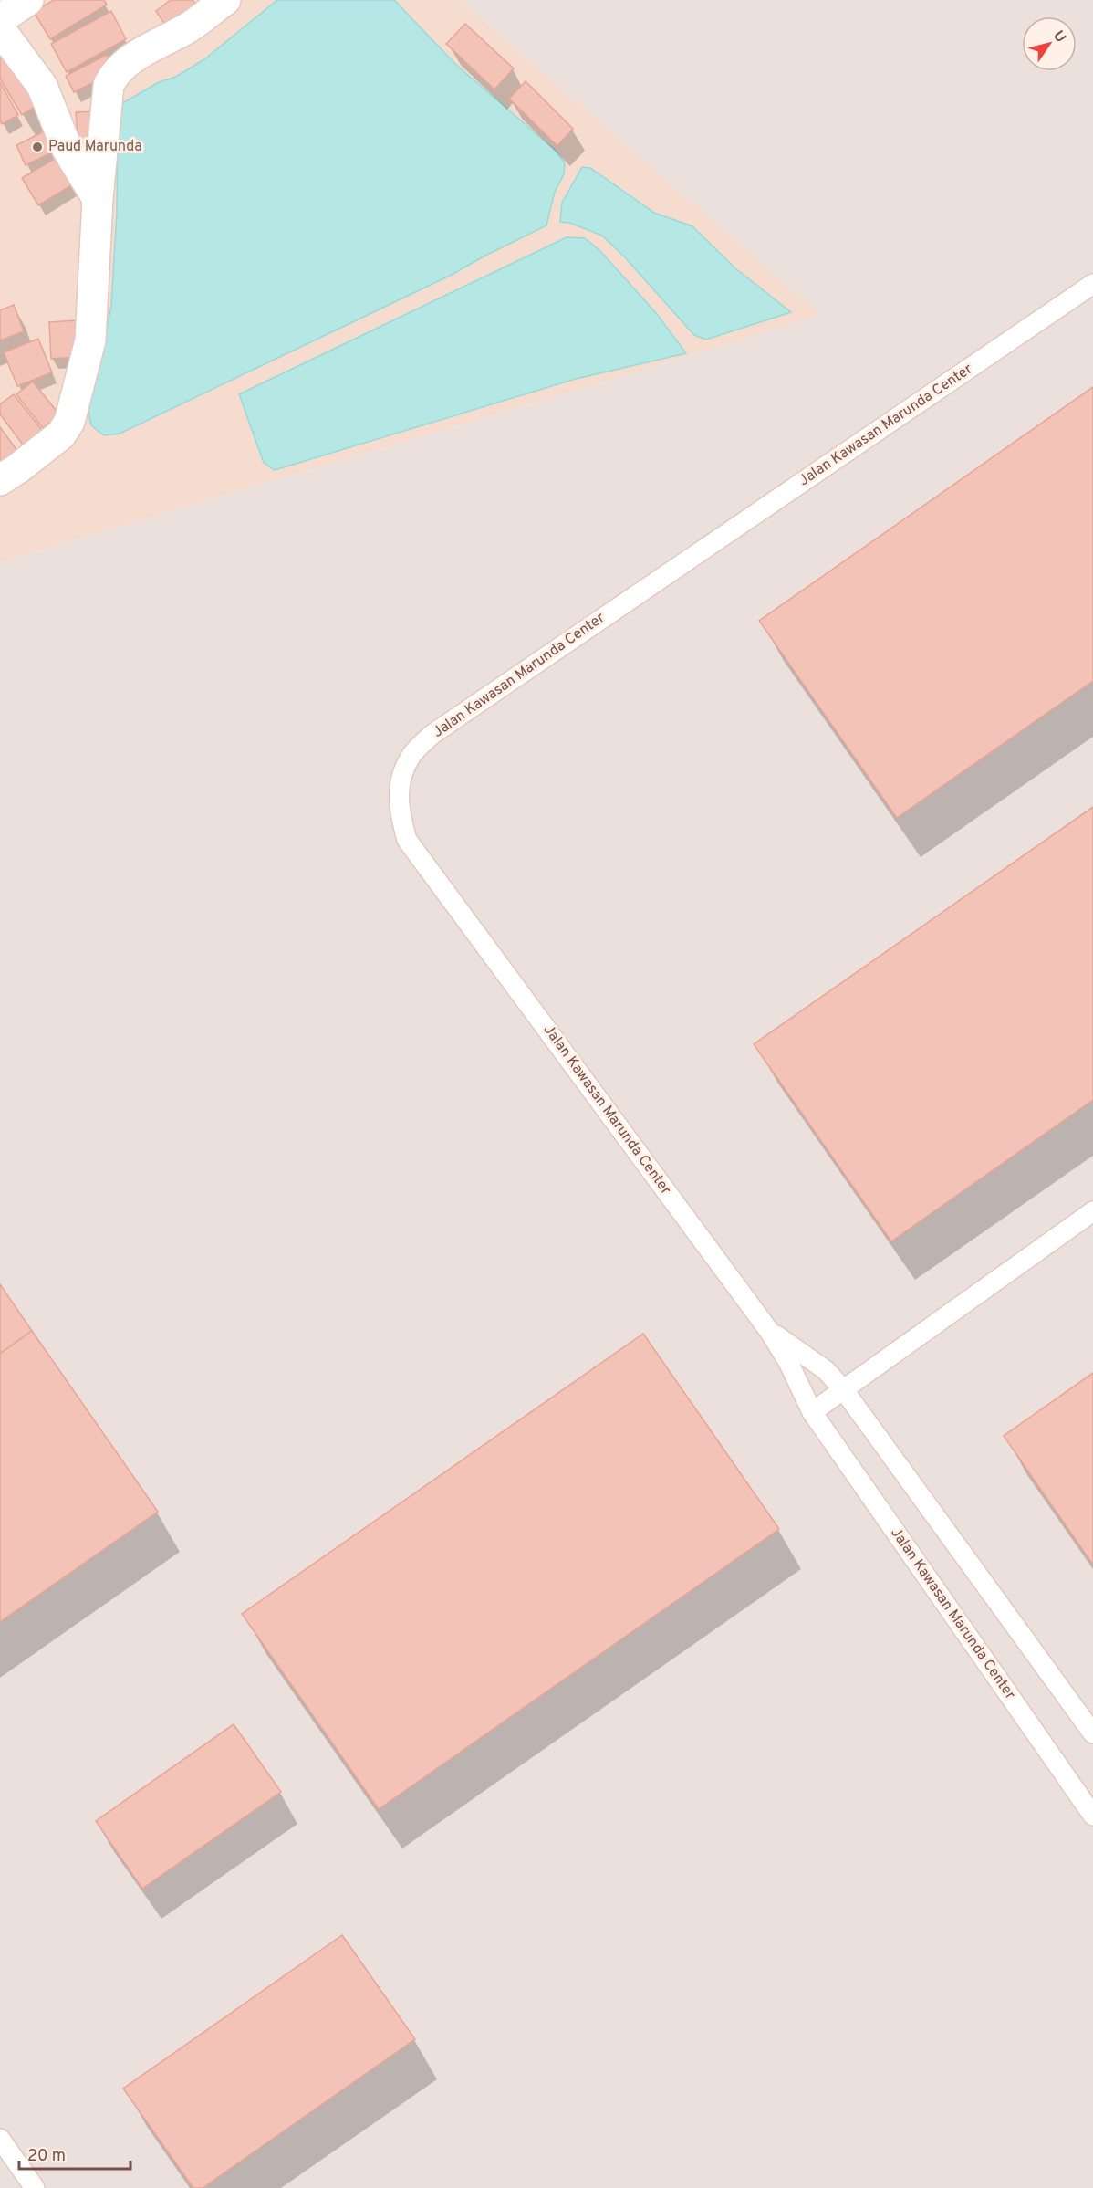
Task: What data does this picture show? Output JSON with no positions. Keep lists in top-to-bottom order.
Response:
{
  "streets": {
    "lane": ["Jalan Kawasan Marunda Center"]
  },
  "places": ["Paud Marunda"],
  "scale_bar": "20 m",
  "north": "top right"
}
